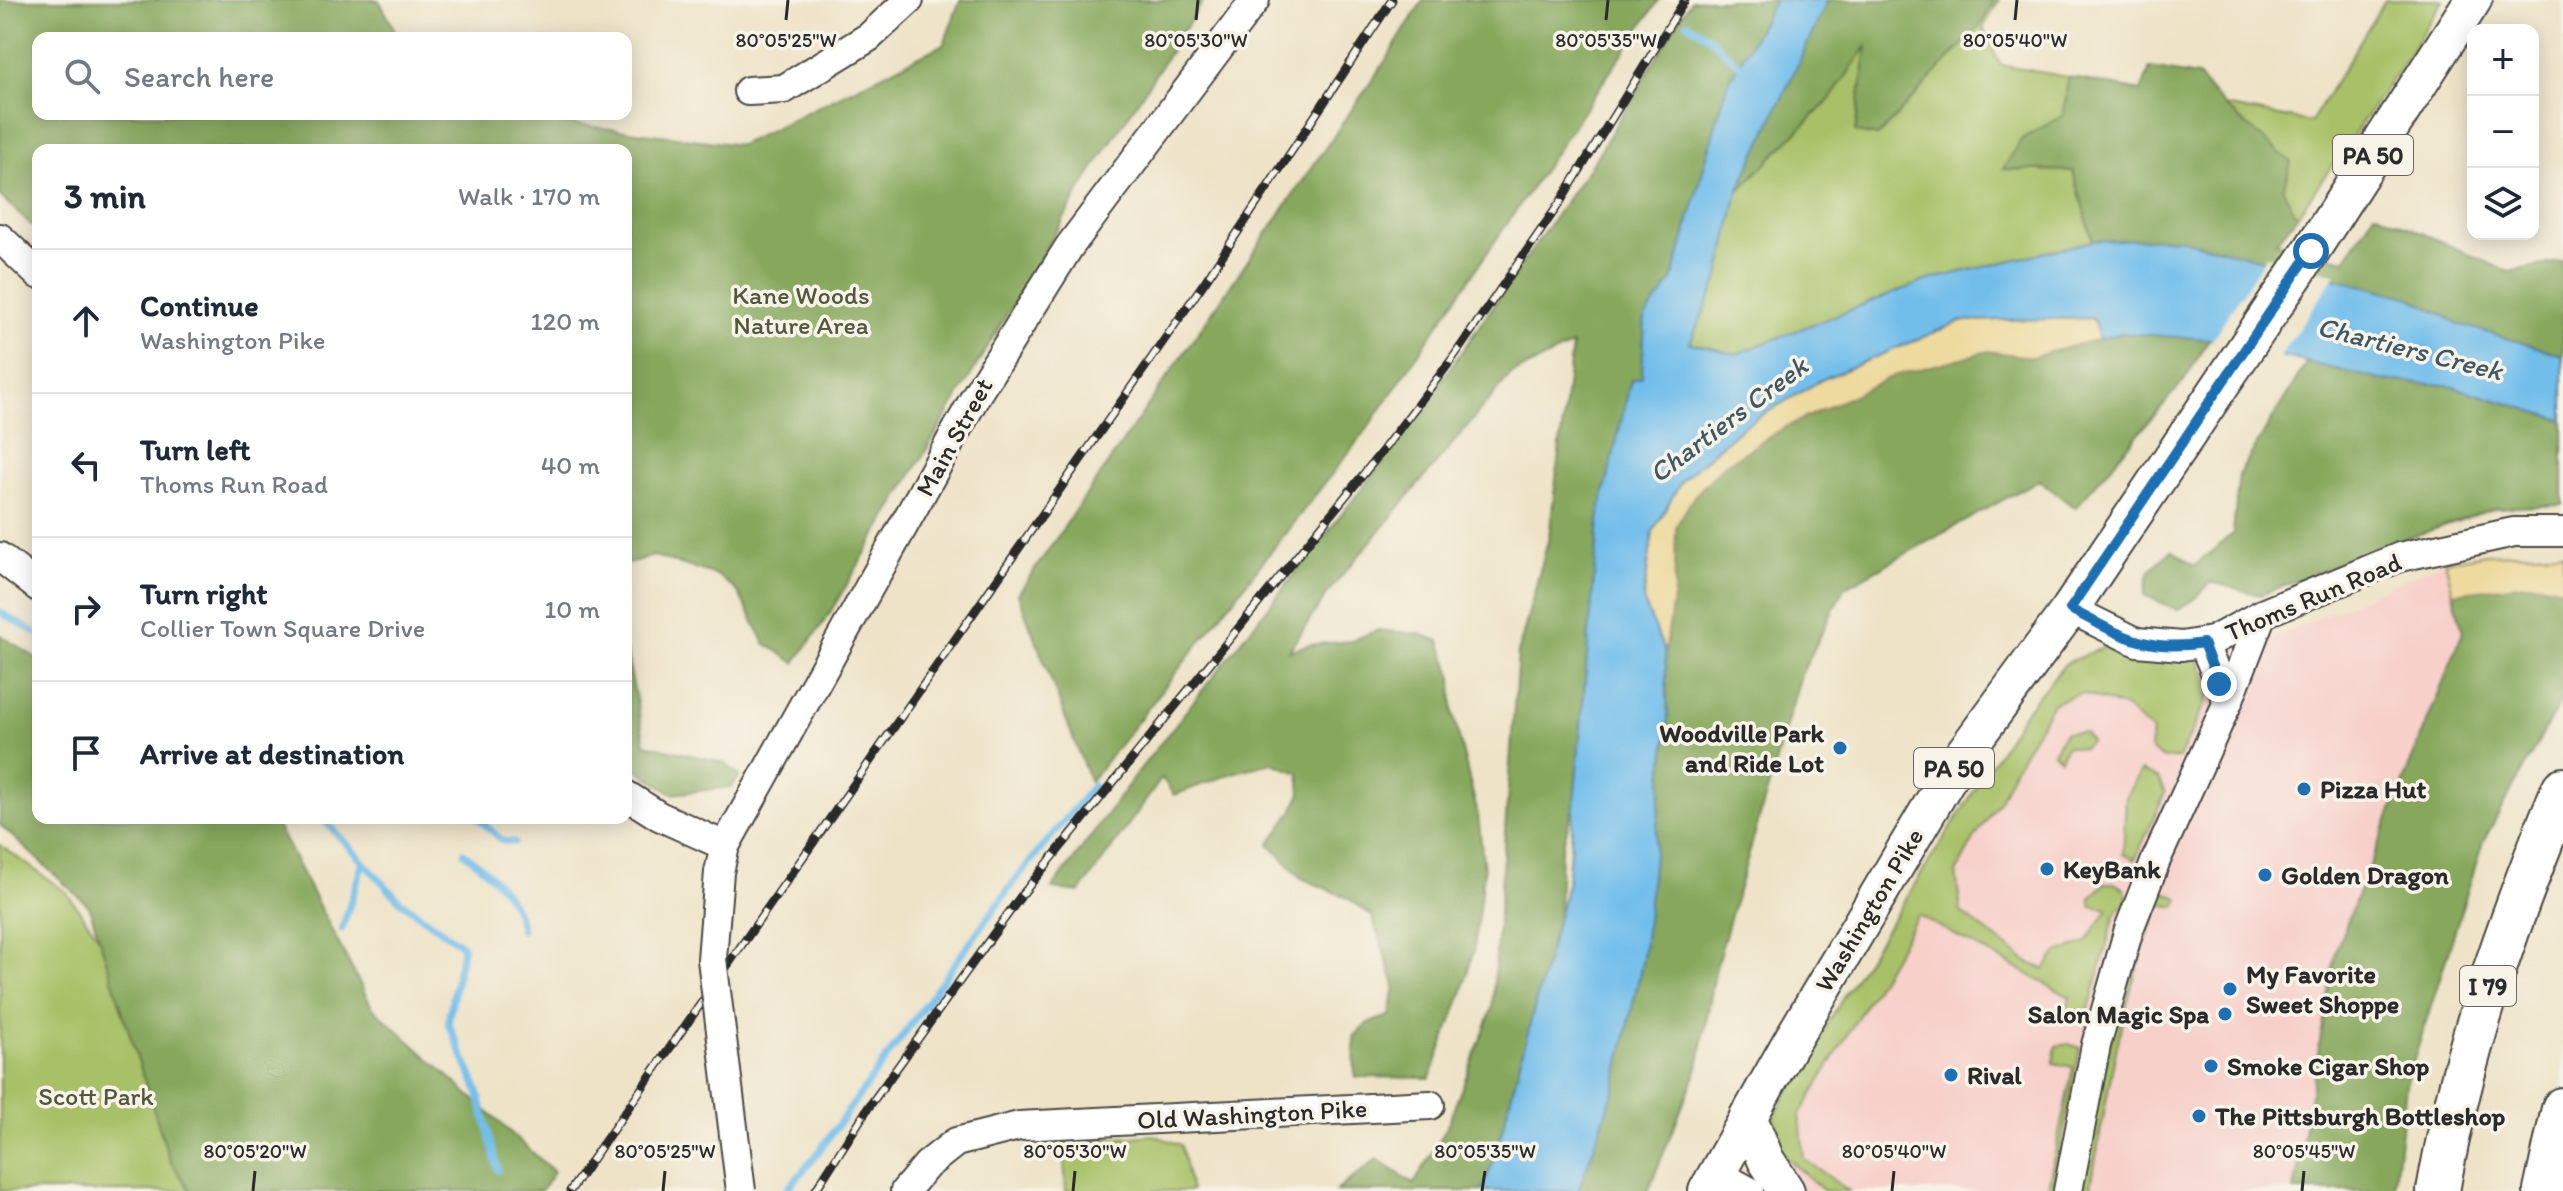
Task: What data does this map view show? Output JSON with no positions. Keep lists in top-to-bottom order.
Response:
{
  "streets": {
    "highway": ["I 79"],
    "main road": ["PA 50", "Washington Pike"],
    "street": ["Main Street", "Thoms Run Road", "Old Washington Pike"]
  },
  "crossings": [
    ["Thoms Run Road", "Washington Pike"]
  ],
  "water": ["Chartiers Creek"],
  "parks": ["Kane Woods Nature Area", "Scott Park"],
  "places": [
    "Woodville Park and Ride Lot",
    "Pizza Hut",
    "KeyBank",
    "Golden Dragon",
    "My Favorite Sweet Shoppe",
    "Salon Magic Spa",
    "Smoke Cigar Shop",
    "Rival",
    "The Pittsburgh Bottleshop"
  ],
  "page": {
    "map_buttons": ["+", "−"],
    "search": "Search here",
    "heading": ["3 min", "Walk · 170 m"],
    "list": [
      ["Continue", "Washington Pike", "120 m"],
      ["Turn left", "Thoms Run Road", "40 m"],
      ["Turn right", "Collier Town Square Drive", "10 m"],
      "Arrive at destination"
    ]
  },
  "coordinates": [
    "80°05'25\"W",
    "80°05'30\"W",
    "80°05'35\"W",
    "80°05'40\"W",
    "80°05'20\"W",
    "80°05'45\"W"
  ]
}
